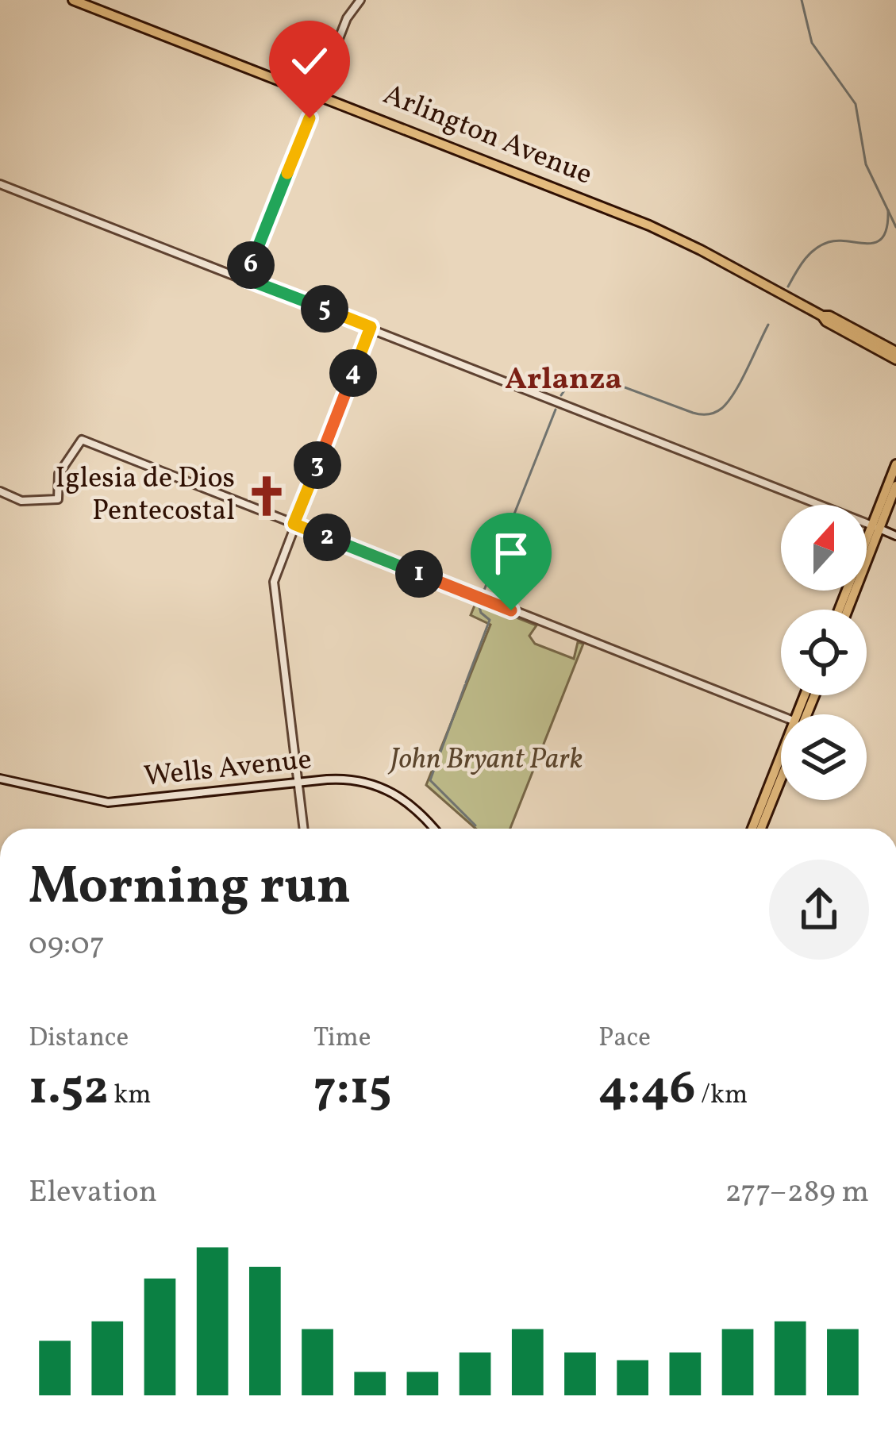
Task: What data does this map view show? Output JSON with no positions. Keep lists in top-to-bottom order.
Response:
{
  "streets": {
    "main road": ["Arlington Avenue"],
    "street": ["Wells Avenue"]
  },
  "districts": ["Arlanza"],
  "parks": ["John Bryant Park"],
  "places": {
    "church": ["Iglesia de Dios Pentecostal"]
  },
  "north": "top",
  "page": {
    "pins": [
      "6",
      "5",
      "4",
      "3",
      "2",
      "1"
    ],
    "heading": ["Morning run", "09:07"],
    "stats": [
      ["Distance", "1.52 km"],
      ["Time", "7:15"],
      ["Pace", "4:46 /km"]
    ],
    "chart": ["Elevation", "277–289 m"]
  }
}
